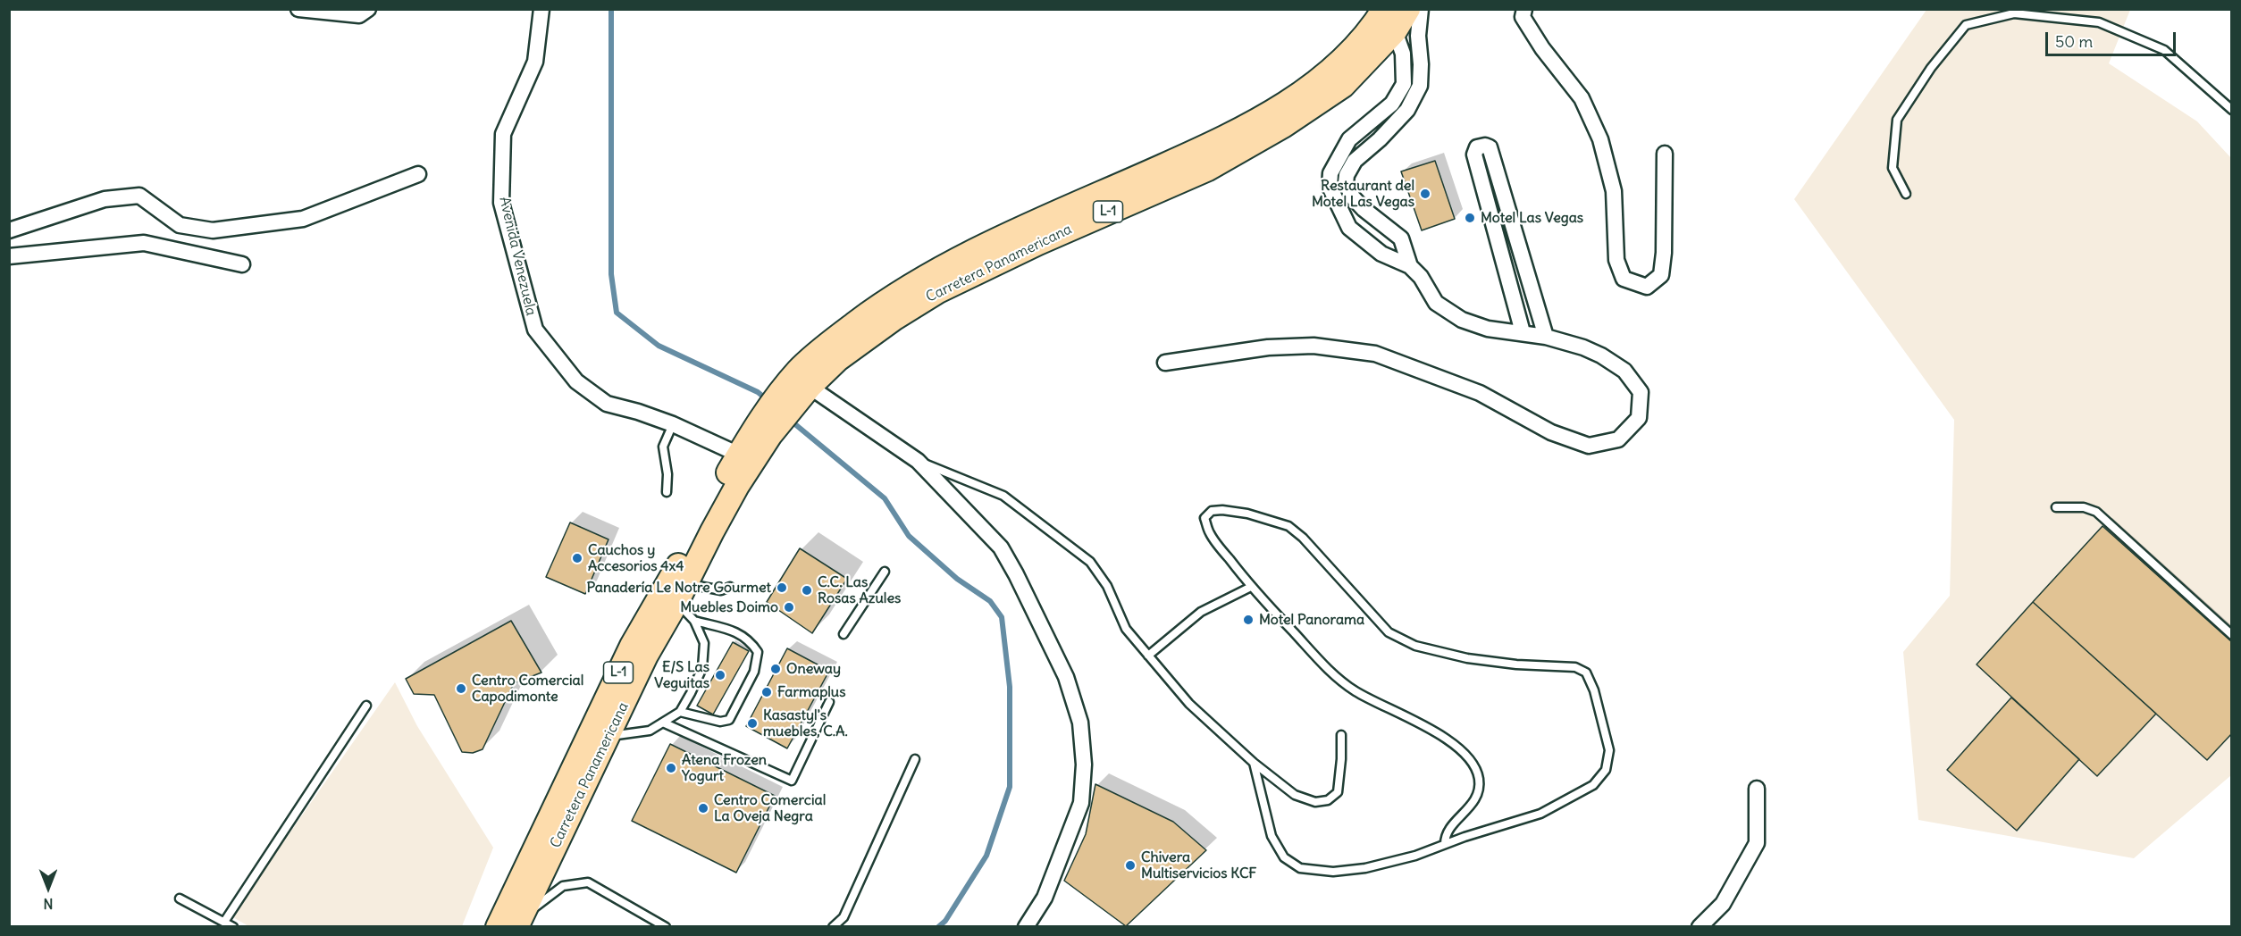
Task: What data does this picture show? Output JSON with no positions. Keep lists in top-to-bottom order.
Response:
{
  "streets": {
    "main road": ["L-1", "Carretera Panamericana"],
    "street": ["Avenida Venezuela"]
  },
  "crossings": [
    ["Avenida Venezuela", "Carretera Panamericana"]
  ],
  "places": [
    "Restaurant del Motel Las Vegas",
    "Motel Las Vegas",
    "Cauchos y Accesorios 4x4",
    "Panadería Le Notre Gourmet",
    "C.C. Las Rosas Azules",
    "Muebles Doimo",
    "Motel Panorama",
    "Oneway",
    "E/S Las Veguitas",
    "Centro Comercial Capodimonte",
    "Farmaplus",
    "Kasastyl's muebles, C.A.",
    "Atena Frozen Yogurt",
    "Centro Comercial La Oveja Negra",
    "Chivera Multiservicios KCF"
  ],
  "scale_bar": "50 m",
  "north": "bottom"
}
